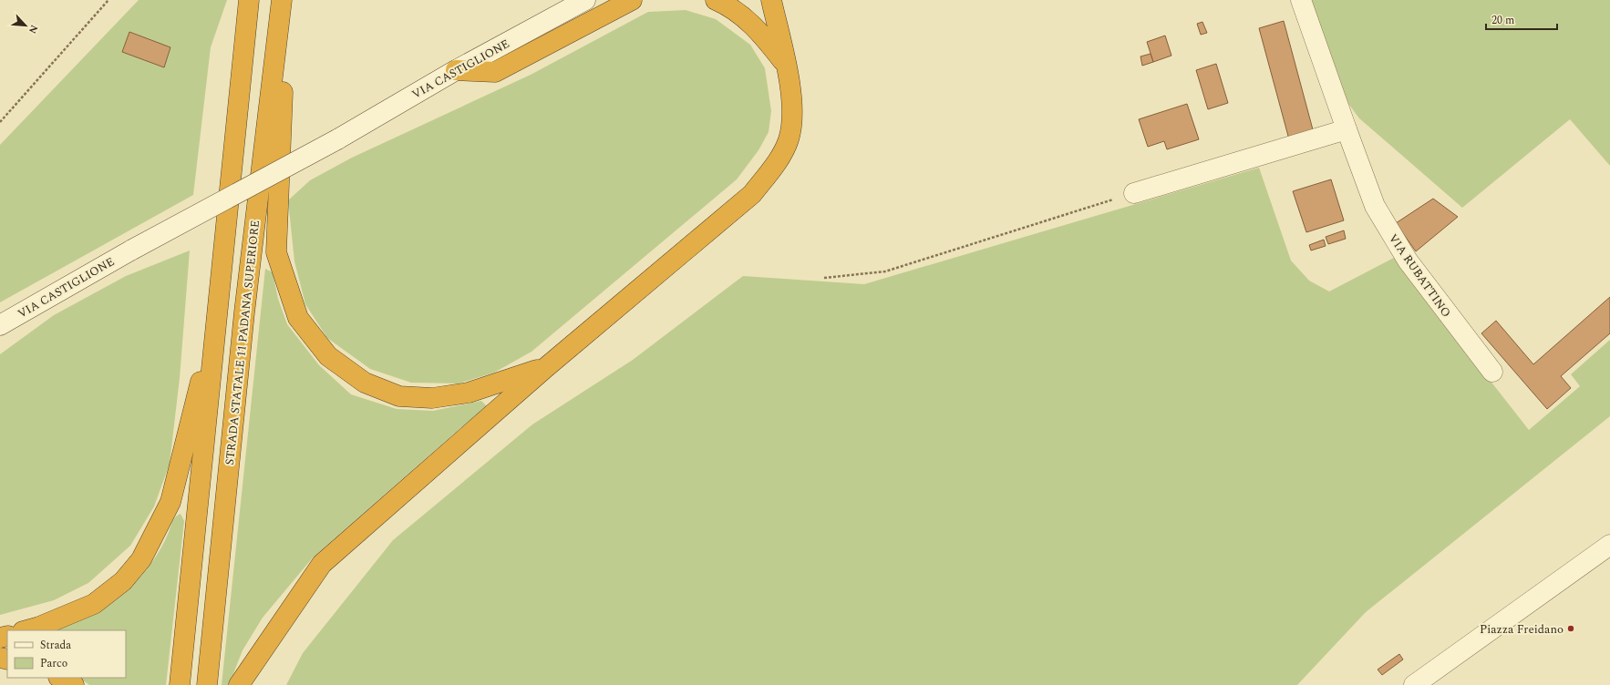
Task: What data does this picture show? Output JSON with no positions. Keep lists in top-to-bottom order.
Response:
{
  "streets": {
    "highway": ["STRADA STATALE 11 PADANA SUPERIORE"],
    "street": ["VIA CASTIGLIONE", "VIA RUBATTINO"]
  },
  "places": ["Piazza Freidano"],
  "legend": ["Strada", "Parco"],
  "scale_bar": "20 m",
  "north": "bottom right"
}
